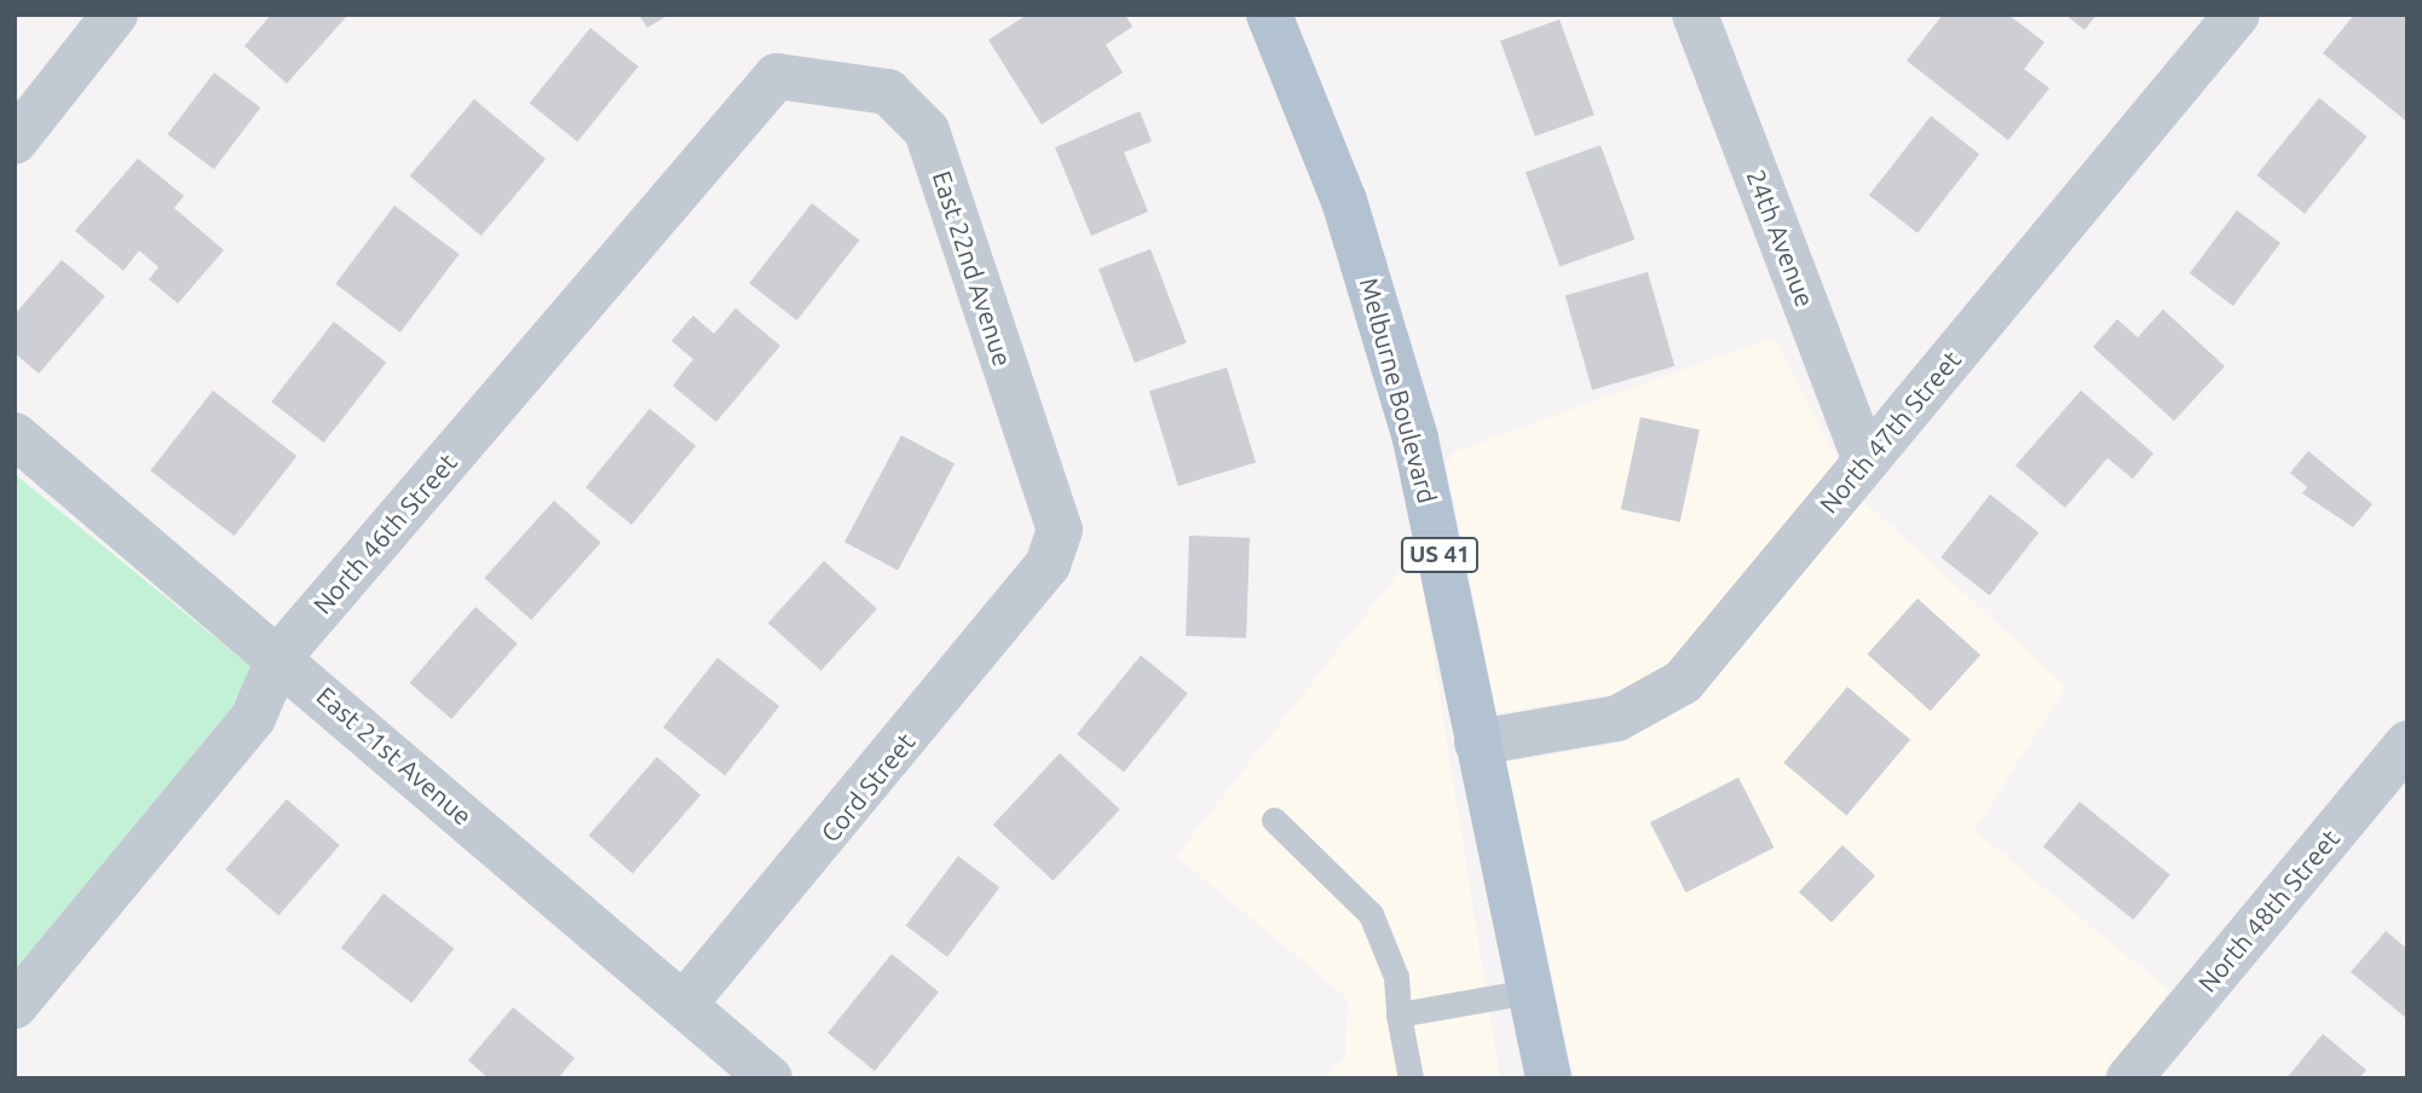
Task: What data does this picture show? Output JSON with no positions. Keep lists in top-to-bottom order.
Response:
{
  "streets": {
    "main road": ["Melburne Boulevard", "US 41"],
    "street": [
      "24th Avenue",
      "East 22nd Avenue",
      "North 47th Street",
      "North 46th Street",
      "East 21st Avenue",
      "Cord Street",
      "North 48th Street"
    ]
  },
  "crossings": [
    ["24th Avenue", "North 47th Street"],
    ["East 22nd Avenue", "North 46th Street"],
    ["East 22nd Avenue", "Cord Street"],
    ["Melburne Boulevard", "North 47th Street"],
    ["North 46th Street", "East 21st Avenue"],
    ["East 21st Avenue", "Cord Street"]
  ]
}
